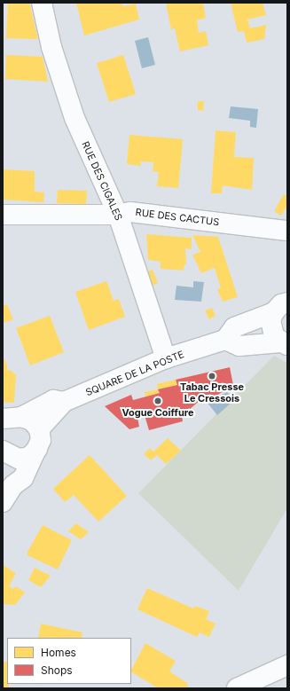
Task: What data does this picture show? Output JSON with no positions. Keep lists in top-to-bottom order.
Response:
{
  "streets": {
    "street": ["RUE DES CIGALES", "RUE DES CACTUS", "SQUARE DE LA POSTE"]
  },
  "crossings": [
    ["RUE DES CIGALES", "RUE DES CACTUS"],
    ["RUE DES CIGALES", "SQUARE DE LA POSTE"]
  ],
  "places": ["Tabac Presse Le Cressois", "Vogue Coiffure"],
  "legend": ["Homes", "Shops"]
}
